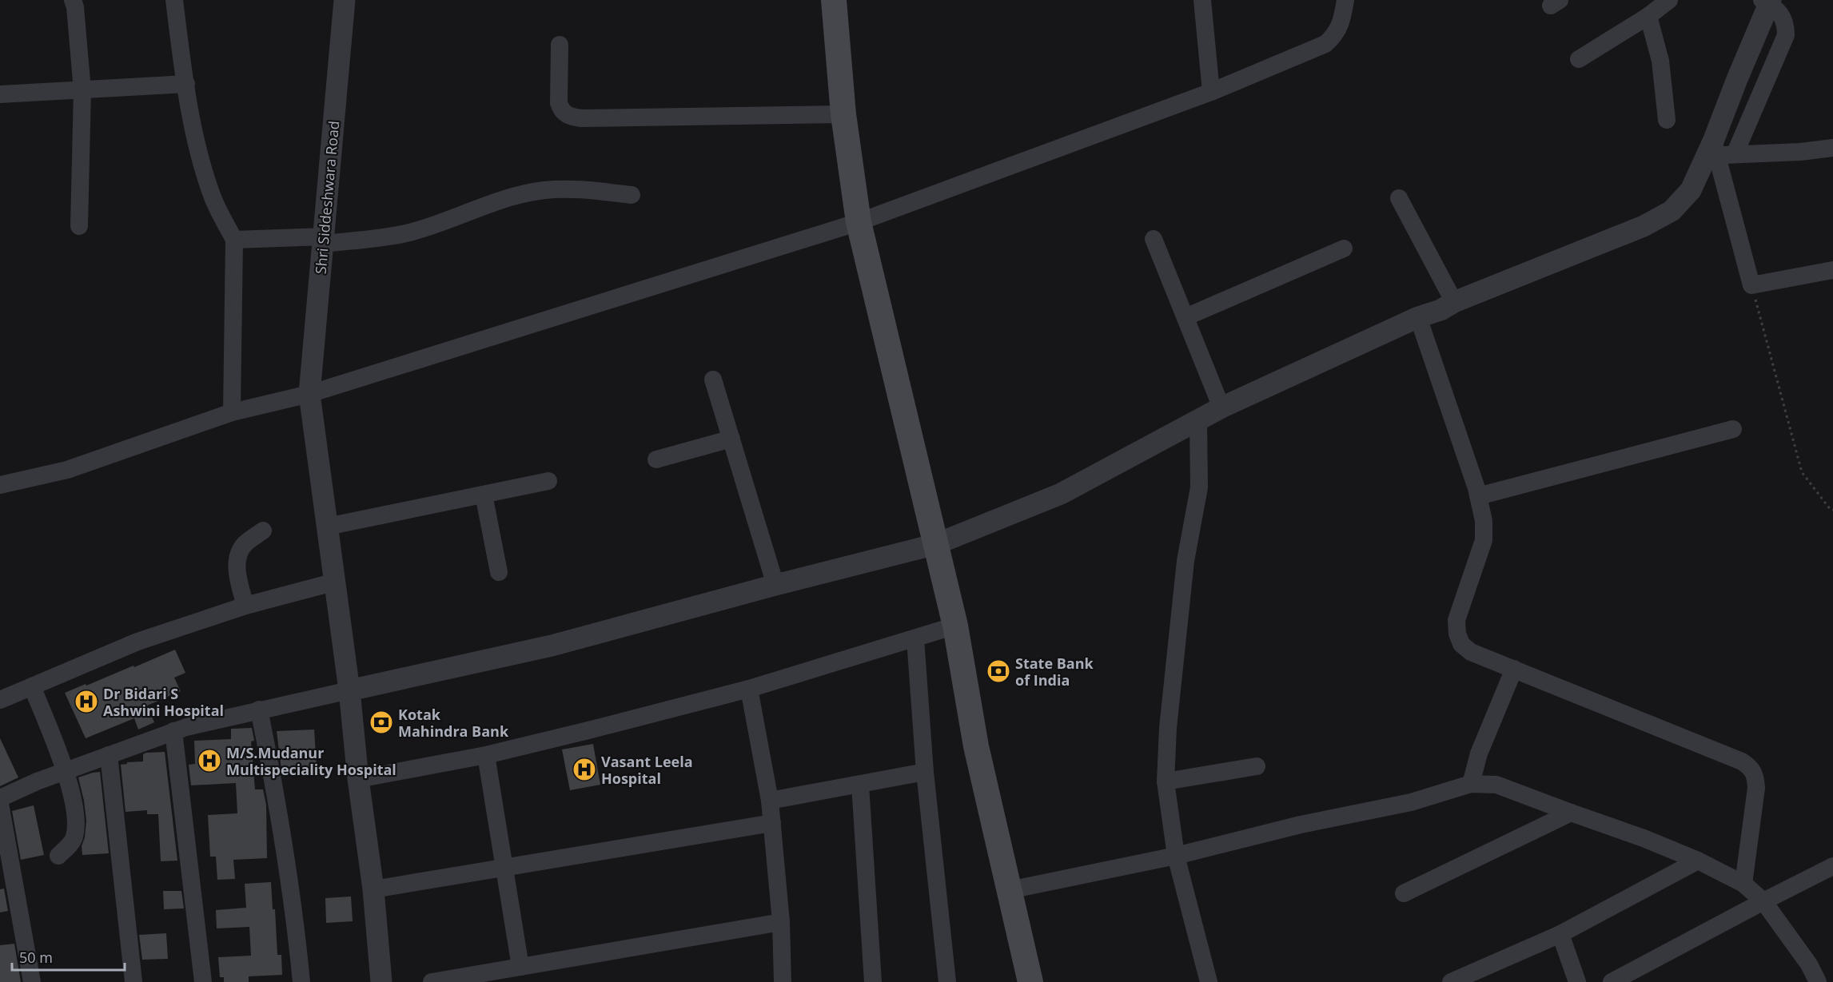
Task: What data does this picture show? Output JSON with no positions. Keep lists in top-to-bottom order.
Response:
{
  "streets": {
    "street": ["Shri Siddeshwara Road"]
  },
  "places": {
    "bank": ["State Bank of India", "Kotak Mahindra Bank"],
    "hospital": ["Dr Bidari S Ashwini Hospital", "M/S.Mudanur Multispeciality Hospital", "Vasant Leela Hospital"]
  },
  "scale_bar": "50 m"
}
